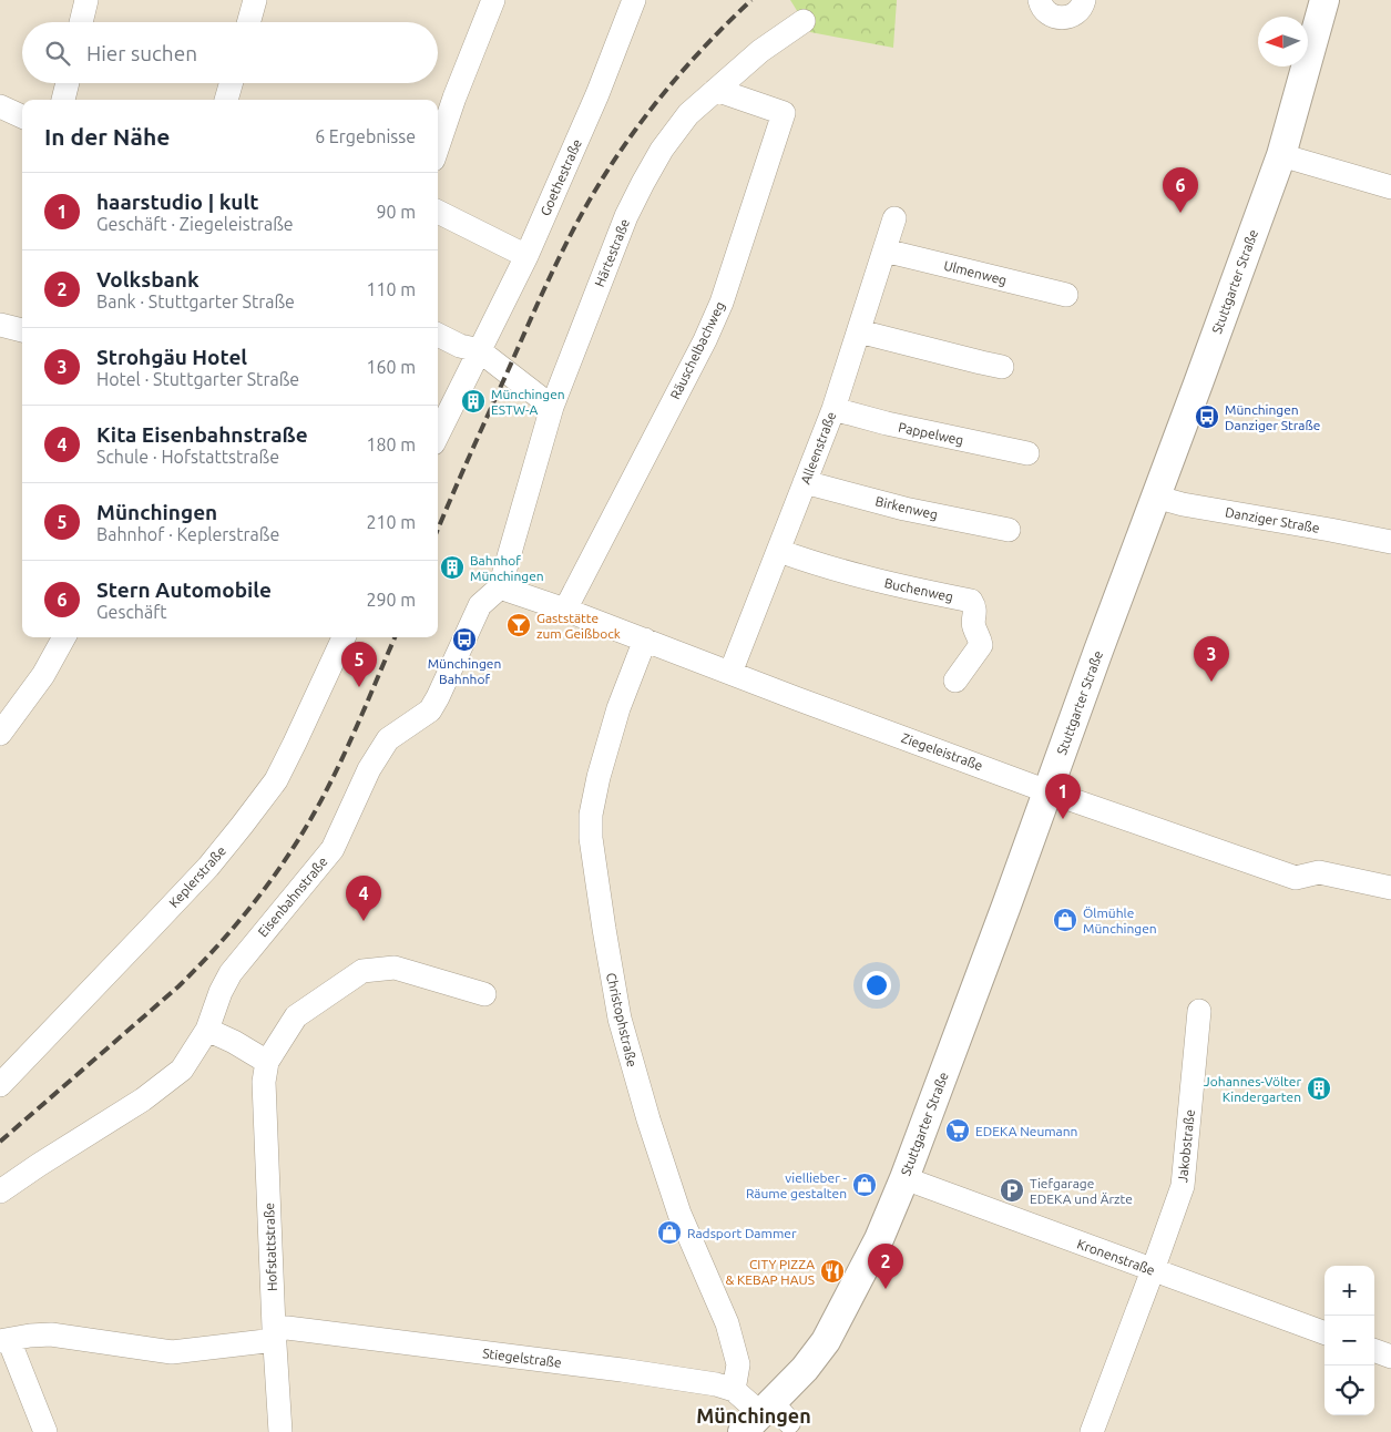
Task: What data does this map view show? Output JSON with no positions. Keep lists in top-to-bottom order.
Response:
{
  "streets": {
    "street": [
      "Goethestraße",
      "Härtestraße",
      "Ulmenweg",
      "Stuttgarter Straße",
      "Räuschelbachweg",
      "Pappelweg",
      "Alleenstraße",
      "Birkenweg",
      "Danziger Straße",
      "Buchenweg",
      "Ziegeleistraße",
      "Keplerstraße",
      "Eisenbahnstraße",
      "Christophstraße",
      "Jakobstraße",
      "Hofstattstraße",
      "Kronenstraße",
      "Stiegelstraße"
    ]
  },
  "crossings": [
    ["Härtestraße", "Räuschelbachweg"],
    ["Härtestraße", "Ziegeleistraße"],
    ["Härtestraße", "Eisenbahnstraße"],
    ["Ulmenweg", "Alleenstraße"],
    ["Stuttgarter Straße", "Danziger Straße"],
    ["Stuttgarter Straße", "Ziegeleistraße"],
    ["Stuttgarter Straße", "Kronenstraße"],
    ["Stuttgarter Straße", "Stiegelstraße"],
    ["Räuschelbachweg", "Ziegeleistraße"],
    ["Pappelweg", "Alleenstraße"],
    ["Alleenstraße", "Birkenweg"],
    ["Alleenstraße", "Buchenweg"],
    ["Alleenstraße", "Ziegeleistraße"],
    ["Ziegeleistraße", "Eisenbahnstraße"],
    ["Ziegeleistraße", "Christophstraße"],
    ["Christophstraße", "Stiegelstraße"],
    ["Jakobstraße", "Kronenstraße"],
    ["Hofstattstraße", "Stiegelstraße"]
  ],
  "districts": ["Münchingen"],
  "places": {
    "building": ["Münchingen ESTW-A", "Bahnhof Münchingen", "Johannes-Völter Kindergarten"],
    "bus stop": ["Münchingen Danziger Straße", "Münchingen Bahnhof"],
    "bar": ["Gaststätte zum Geißbock"],
    "shop": ["Ölmühle Münchingen", "viellieber - Räume gestalten", "Radsport Dammer"],
    "supermarket": ["EDEKA Neumann"],
    "parking": ["Tiefgarage EDEKA und Ärzte"],
    "restaurant": ["CITY PIZZA & KEBAP HAUS"]
  },
  "north": "left",
  "page": {
    "search": "Hier suchen",
    "heading": ["In der Nähe", "6 Ergebnisse"],
    "pins": [
      "6",
      "3",
      "5",
      "1",
      "4",
      "2"
    ],
    "list": [
      {
        "mark": "1",
        "name": "haarstudio | kult",
        "note": "Geschäft · Ziegeleistraße",
        "value": "90 m"
      },
      {
        "mark": "2",
        "name": "Volksbank",
        "note": "Bank · Stuttgarter Straße",
        "value": "110 m"
      },
      {
        "mark": "3",
        "name": "Strohgäu Hotel",
        "note": "Hotel · Stuttgarter Straße",
        "value": "160 m"
      },
      {
        "mark": "4",
        "name": "Kita Eisenbahnstraße",
        "note": "Schule · Hofstattstraße",
        "value": "180 m"
      },
      {
        "mark": "5",
        "name": "Münchingen",
        "note": "Bahnhof · Keplerstraße",
        "value": "210 m"
      },
      {
        "mark": "6",
        "name": "Stern Automobile",
        "note": "Geschäft",
        "value": "290 m"
      }
    ],
    "map_buttons": ["+", "−"]
  }
}
